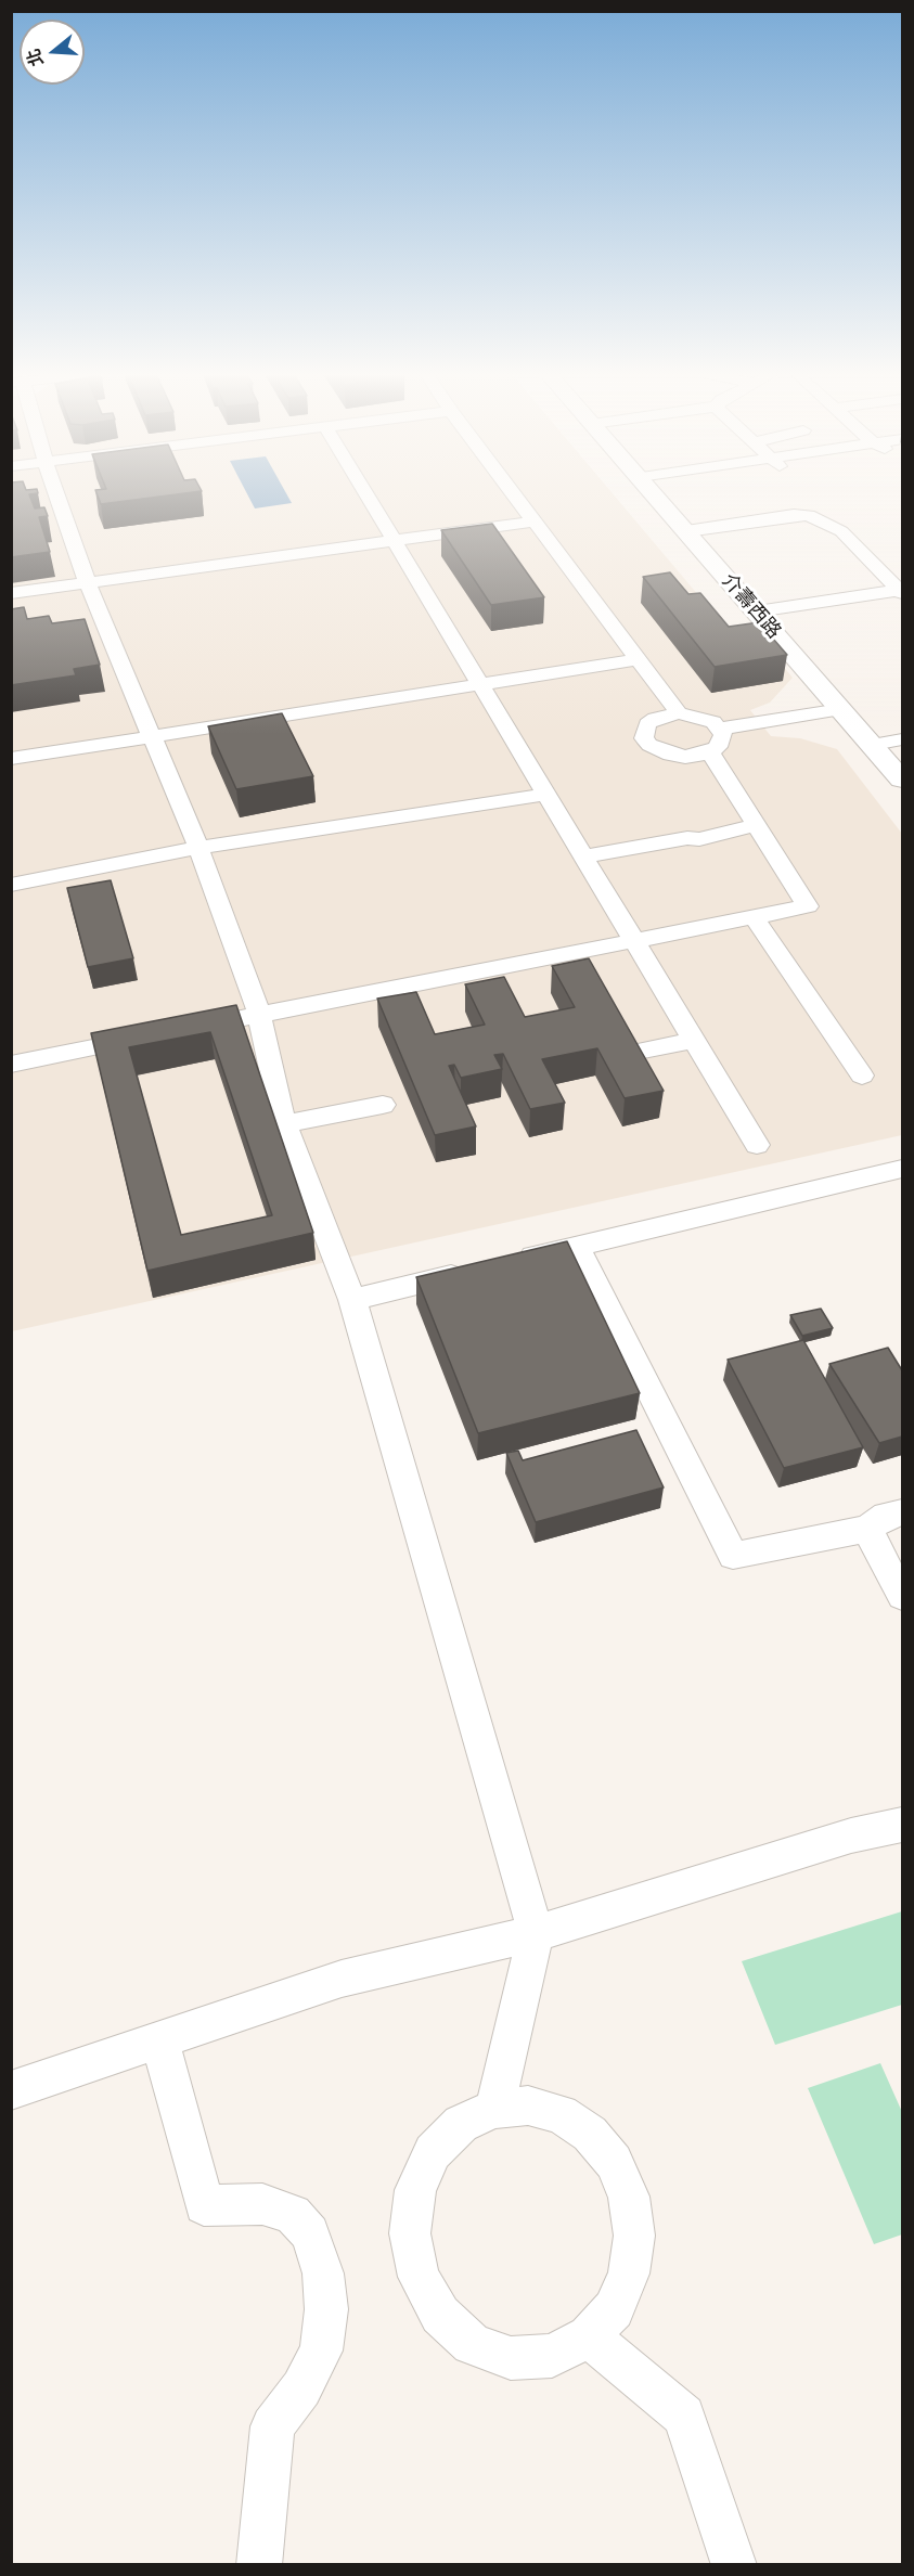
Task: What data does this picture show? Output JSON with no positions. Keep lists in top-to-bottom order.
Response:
{
  "streets": {
    "main road": ["介壽西路"]
  },
  "north": "left"
}
